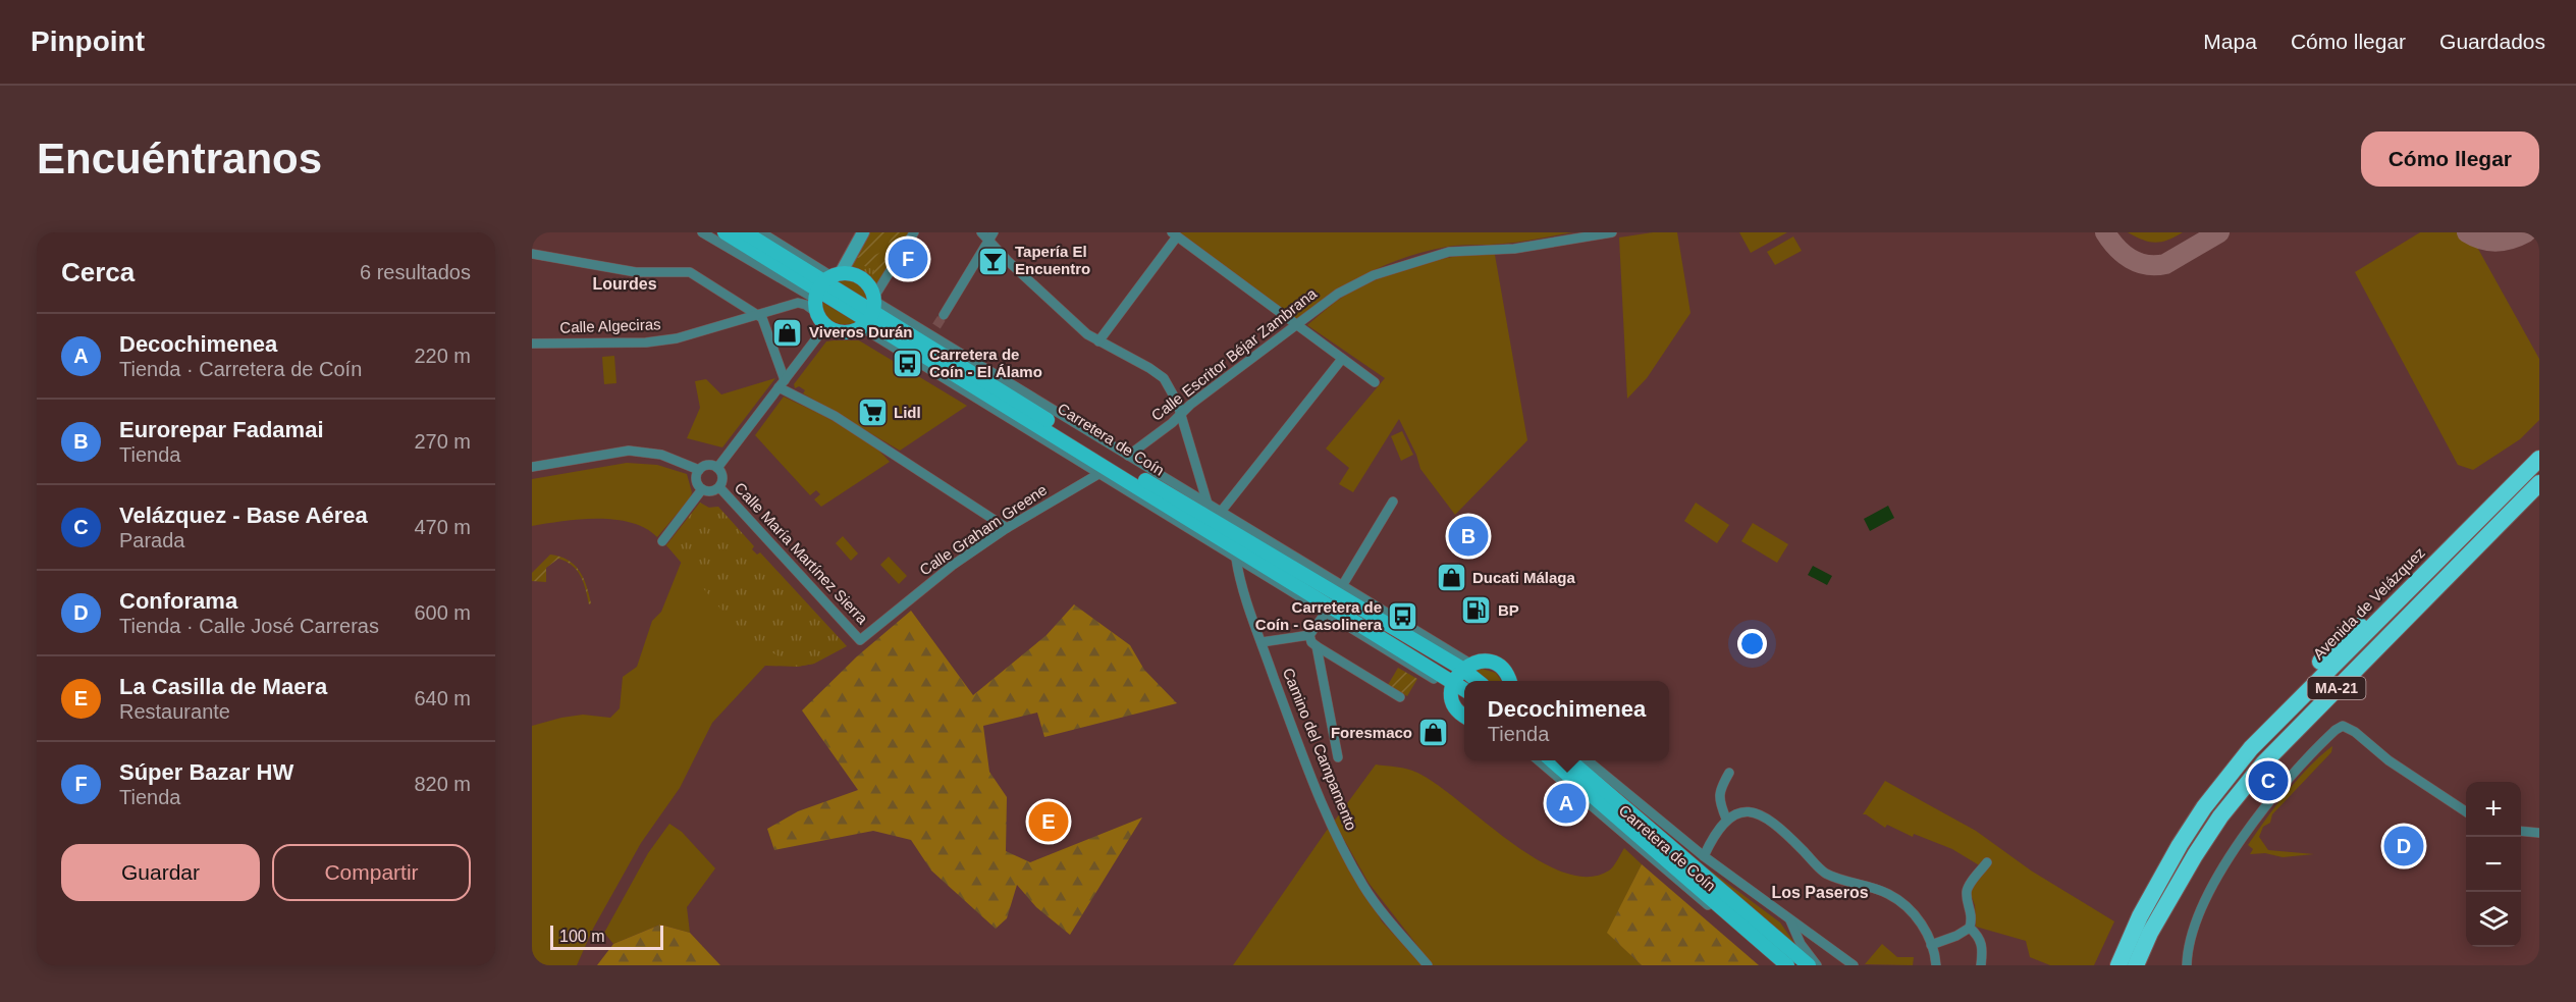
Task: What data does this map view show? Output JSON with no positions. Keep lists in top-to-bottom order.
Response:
{
  "streets": {
    "highway": ["Avenida de Velázquez", "MA-21"],
    "main road": ["Carretera de Coín"],
    "street": [
      "Calle Algeciras",
      "Calle Escritor Béjar Zambrana",
      "Calle Graham Greene",
      "Calle María Martínez Sierra",
      "Camino del Campamento"
    ]
  },
  "crossings": [
    ["Calle Escritor Béjar Zambrana", "Carretera de Coín"],
    ["Calle Graham Greene", "Calle María Martínez Sierra"]
  ],
  "districts": ["Lourdes", "Los Paseros"],
  "places": {
    "bar": ["Tapería El Encuentro"],
    "shop": ["Viveros Durán", "Ducati Málaga", "Foresmaco"],
    "bus stop": ["Carretera de Coín - El Álamo", "Carretera de Coín - Gasolinera"],
    "supermarket": ["Lidl"],
    "fuel station": ["BP"]
  },
  "scale_bar": "100 m",
  "page": {
    "header": "Pinpoint",
    "nav": ["Mapa", "Cómo llegar", "Guardados"],
    "buttons": [
      "Cómo llegar",
      ["Guardar", "Compartir"]
    ],
    "title": "Encuéntranos",
    "heading": ["Cerca", "6 resultados"],
    "pins": [
      "F",
      "B",
      "C",
      "A",
      "E",
      "D"
    ],
    "list": [
      {
        "mark": "A",
        "name": "Decochimenea",
        "note": "Tienda · Carretera de Coín",
        "value": "220 m"
      },
      {
        "mark": "B",
        "name": "Eurorepar Fadamai",
        "note": "Tienda",
        "value": "270 m"
      },
      {
        "mark": "C",
        "name": "Velázquez - Base Aérea",
        "note": "Parada",
        "value": "470 m"
      },
      {
        "mark": "D",
        "name": "Conforama",
        "note": "Tienda · Calle José Carreras",
        "value": "600 m"
      },
      {
        "mark": "E",
        "name": "La Casilla de Maera",
        "note": "Restaurante",
        "value": "640 m"
      },
      {
        "mark": "F",
        "name": "Súper Bazar HW",
        "note": "Tienda",
        "value": "820 m"
      }
    ],
    "popup": ["Decochimenea", "Tienda"],
    "map_buttons": ["+", "−"],
    "scale": "100 m"
  }
}
